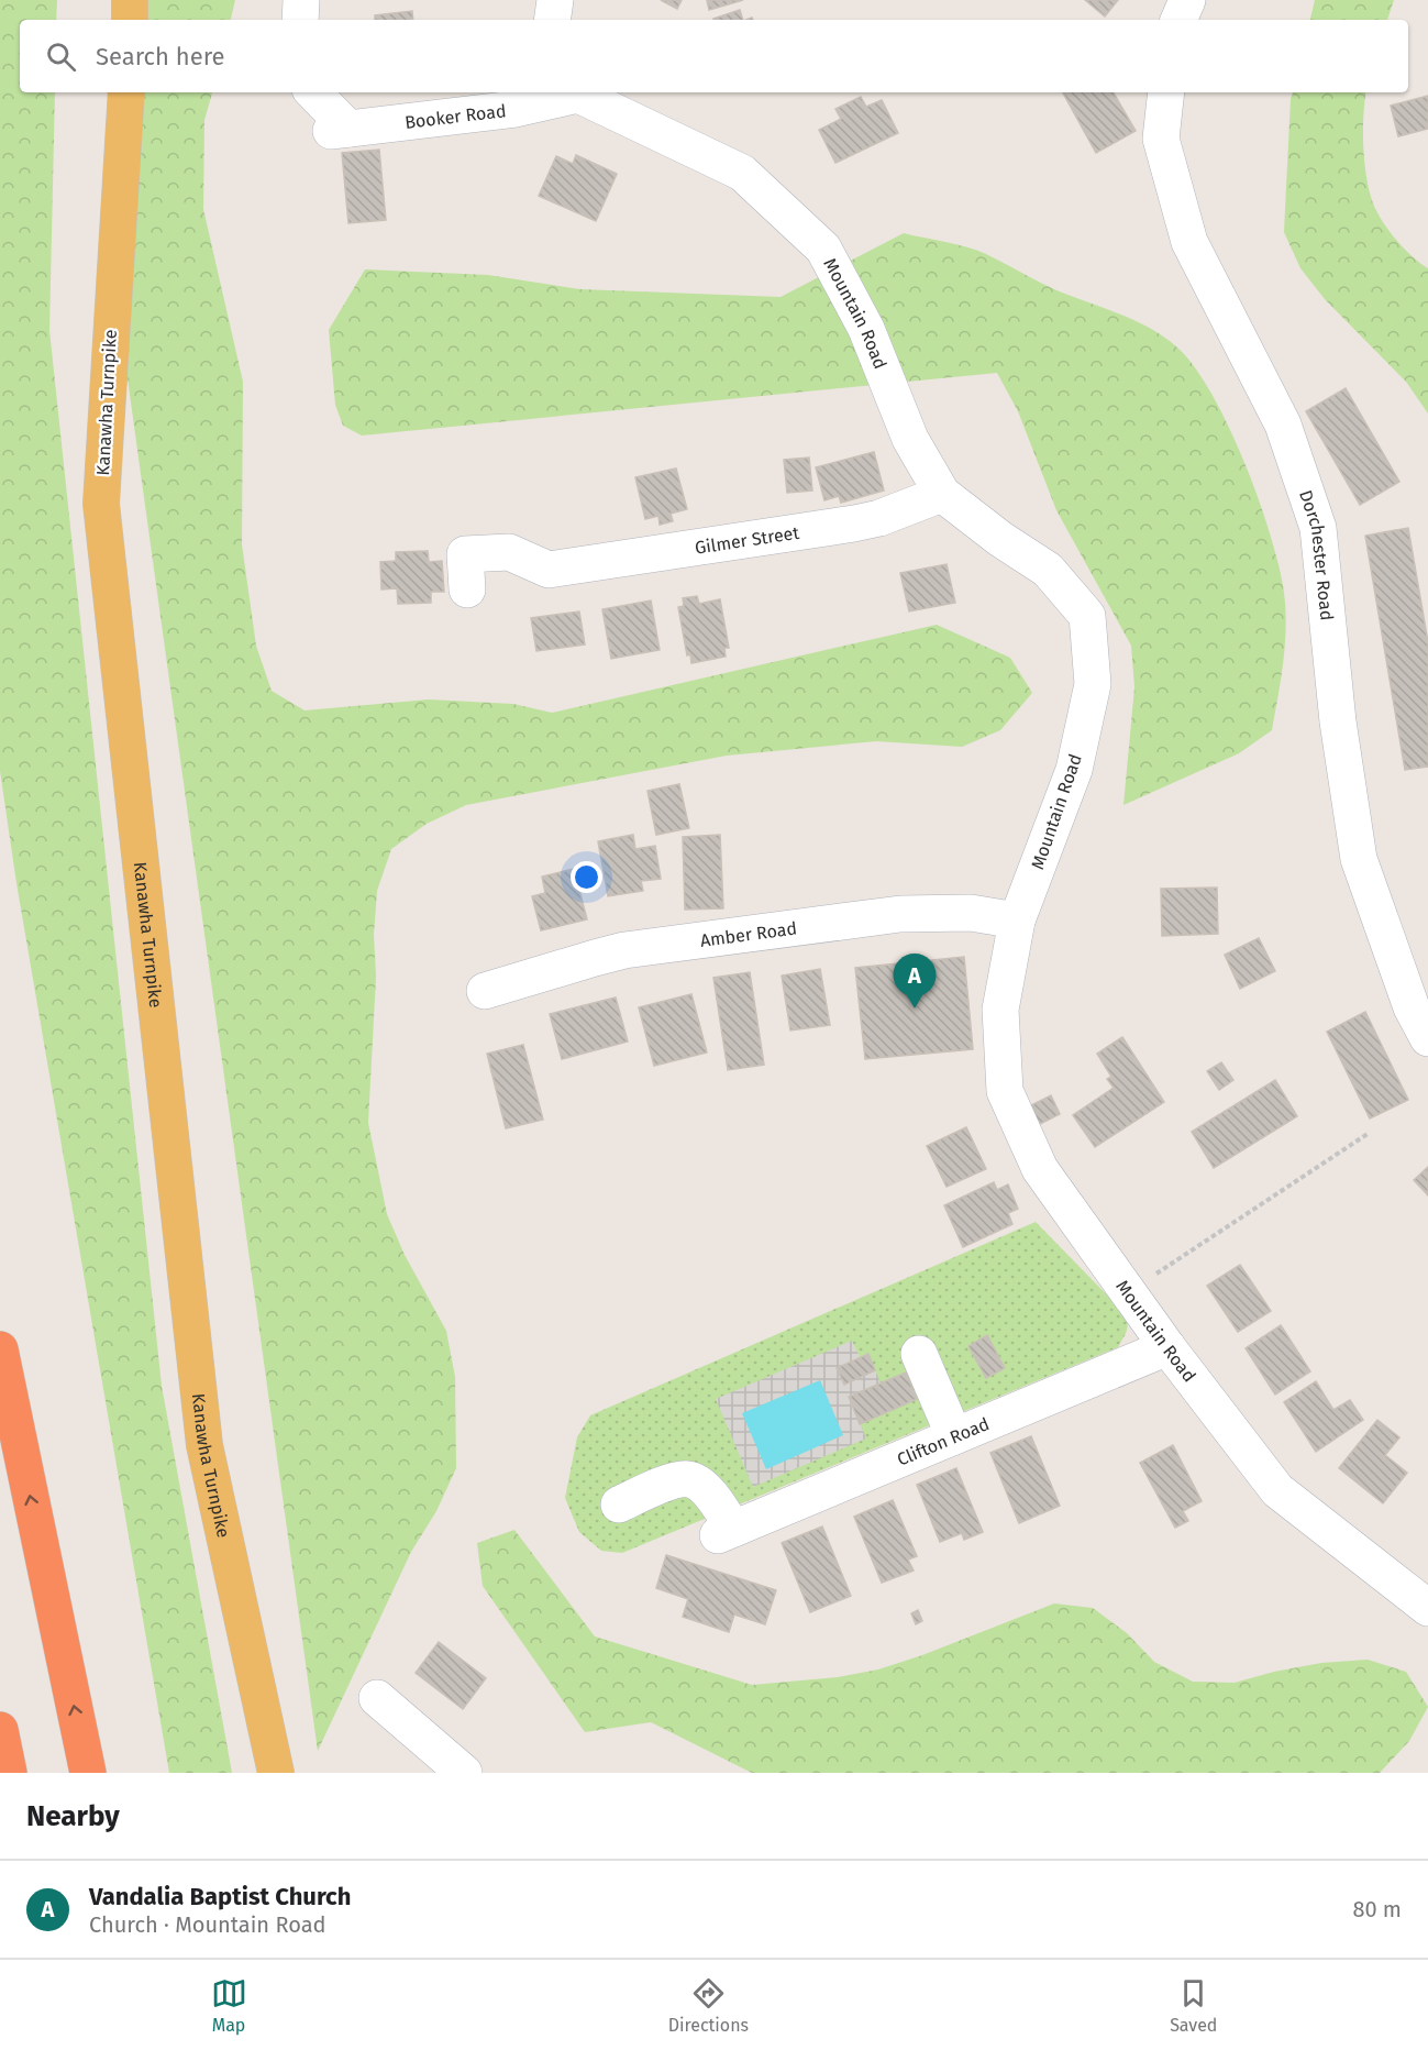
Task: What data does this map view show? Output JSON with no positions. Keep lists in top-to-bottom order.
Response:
{
  "streets": {
    "main road": ["Kanawha Turnpike"],
    "street": [
      "Booker Road",
      "Mountain Road",
      "Gilmer Street",
      "Dorchester Road",
      "Amber Road",
      "Clifton Road"
    ]
  },
  "crossings": [
    ["Booker Road", "Mountain Road"],
    ["Mountain Road", "Gilmer Street"],
    ["Mountain Road", "Amber Road"],
    ["Mountain Road", "Clifton Road"]
  ],
  "page": {
    "search": "Search here",
    "pins": "A",
    "heading": "Nearby",
    "list": [
      {
        "mark": "A",
        "name": "Vandalia Baptist Church",
        "note": "Church · Mountain Road",
        "value": "80 m"
      }
    ],
    "nav": ["Map", "Directions", "Saved"]
  }
}
